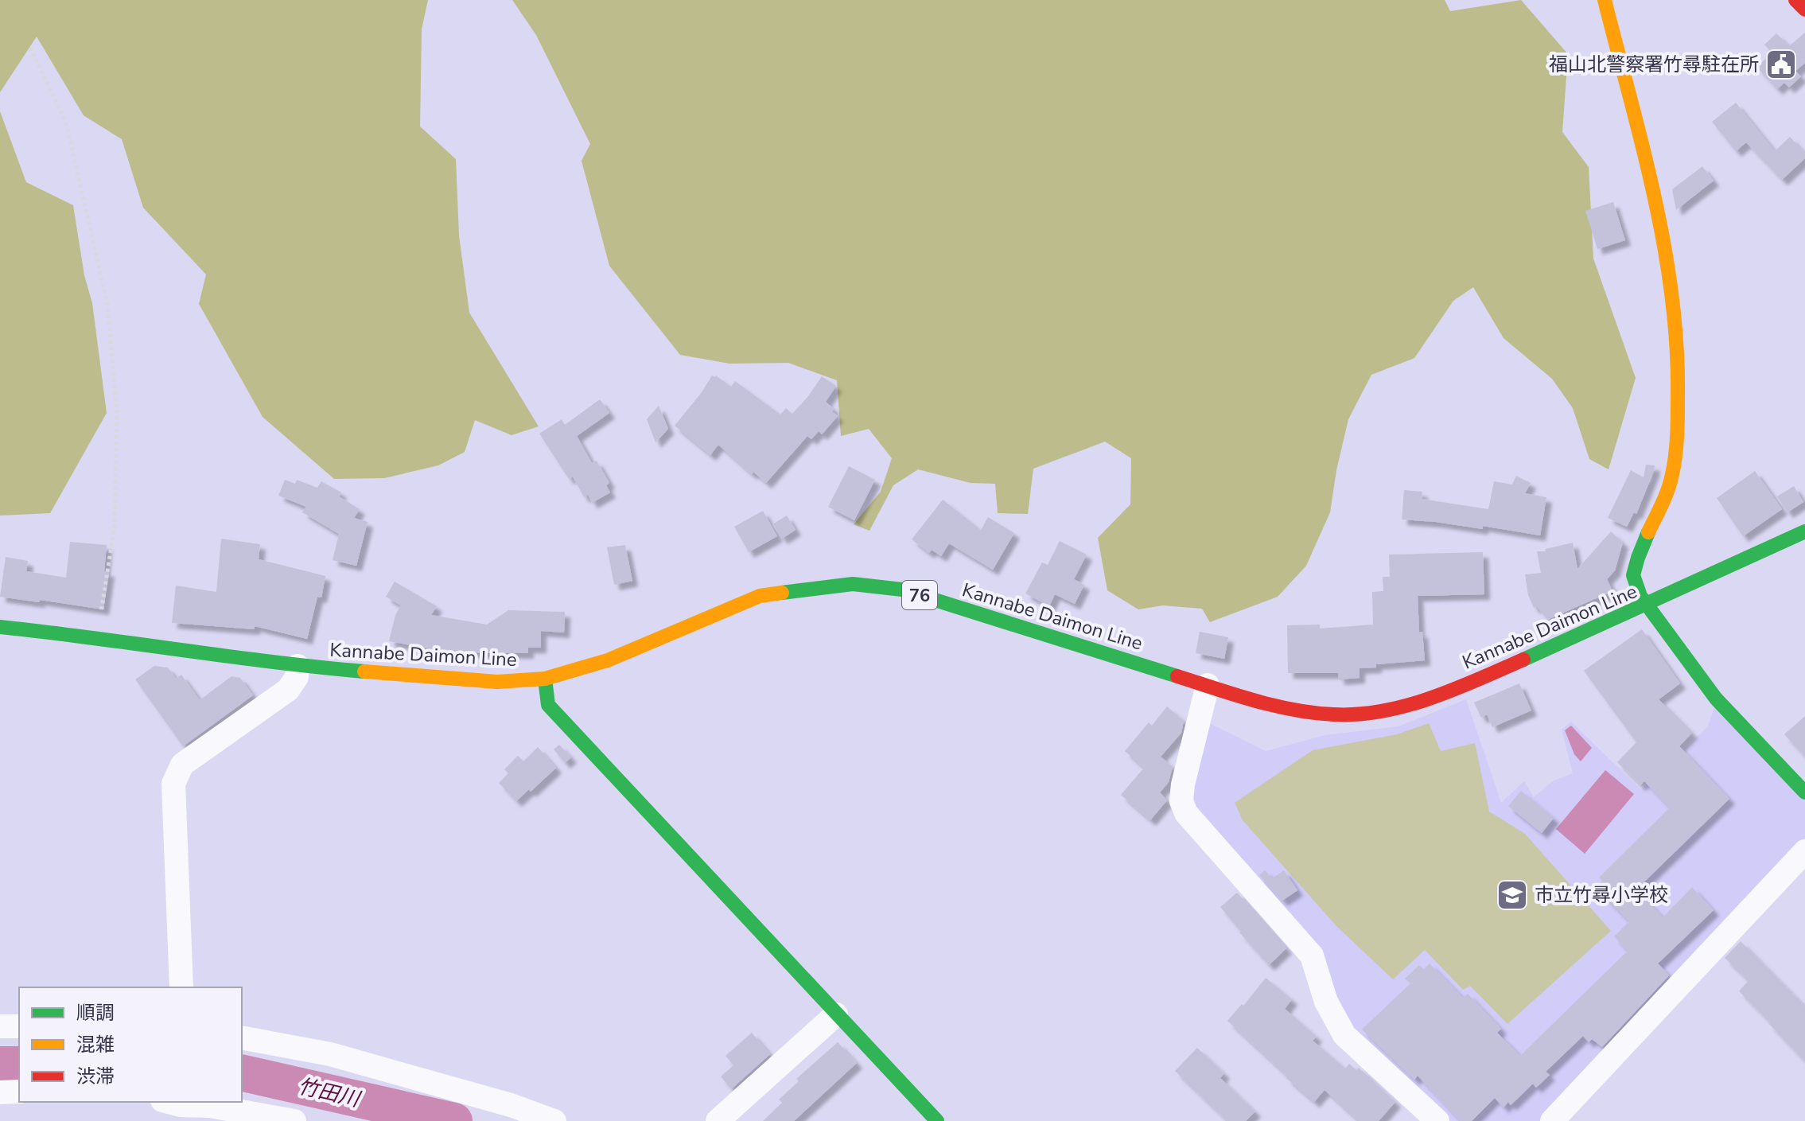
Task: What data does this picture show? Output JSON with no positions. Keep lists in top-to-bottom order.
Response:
{
  "streets": {
    "main road": ["76", "Kannabe Daimon Line"]
  },
  "water": ["竹田川"],
  "places": {
    "public building": ["福山北警察署竹尋駐在所"],
    "school or university": ["市立竹尋小学校"]
  },
  "legend": ["順調", "混雑", "渋滞"]
}
